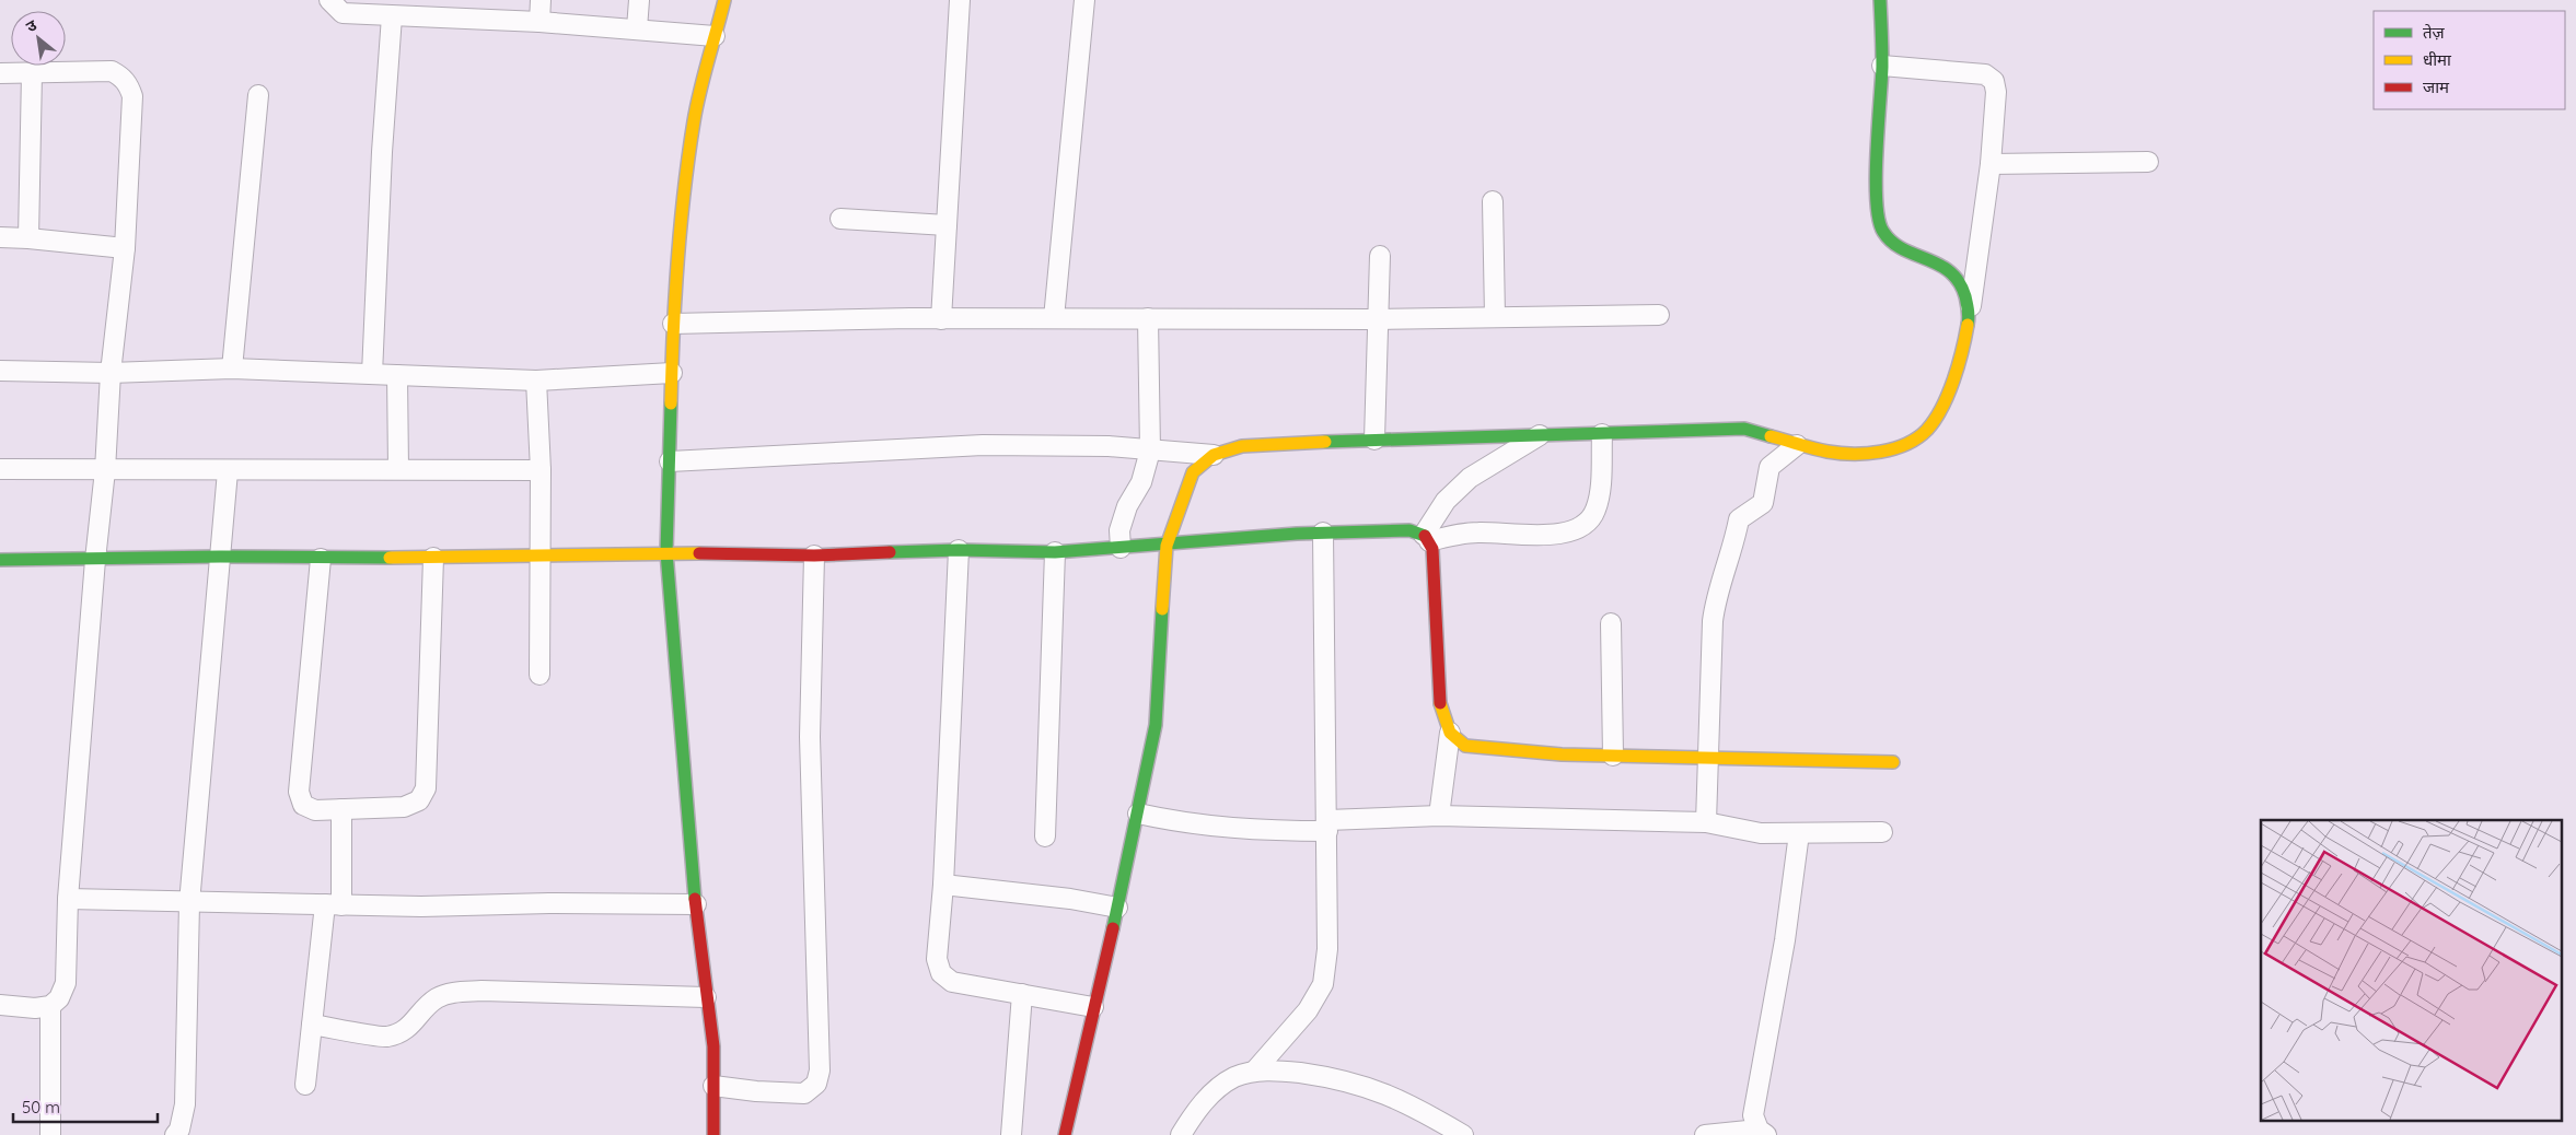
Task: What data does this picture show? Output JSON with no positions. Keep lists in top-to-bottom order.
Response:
{
  "legend": ["तेज़", "धीमा", "जाम"],
  "scale_bar": "50 m",
  "north": "top left"
}
